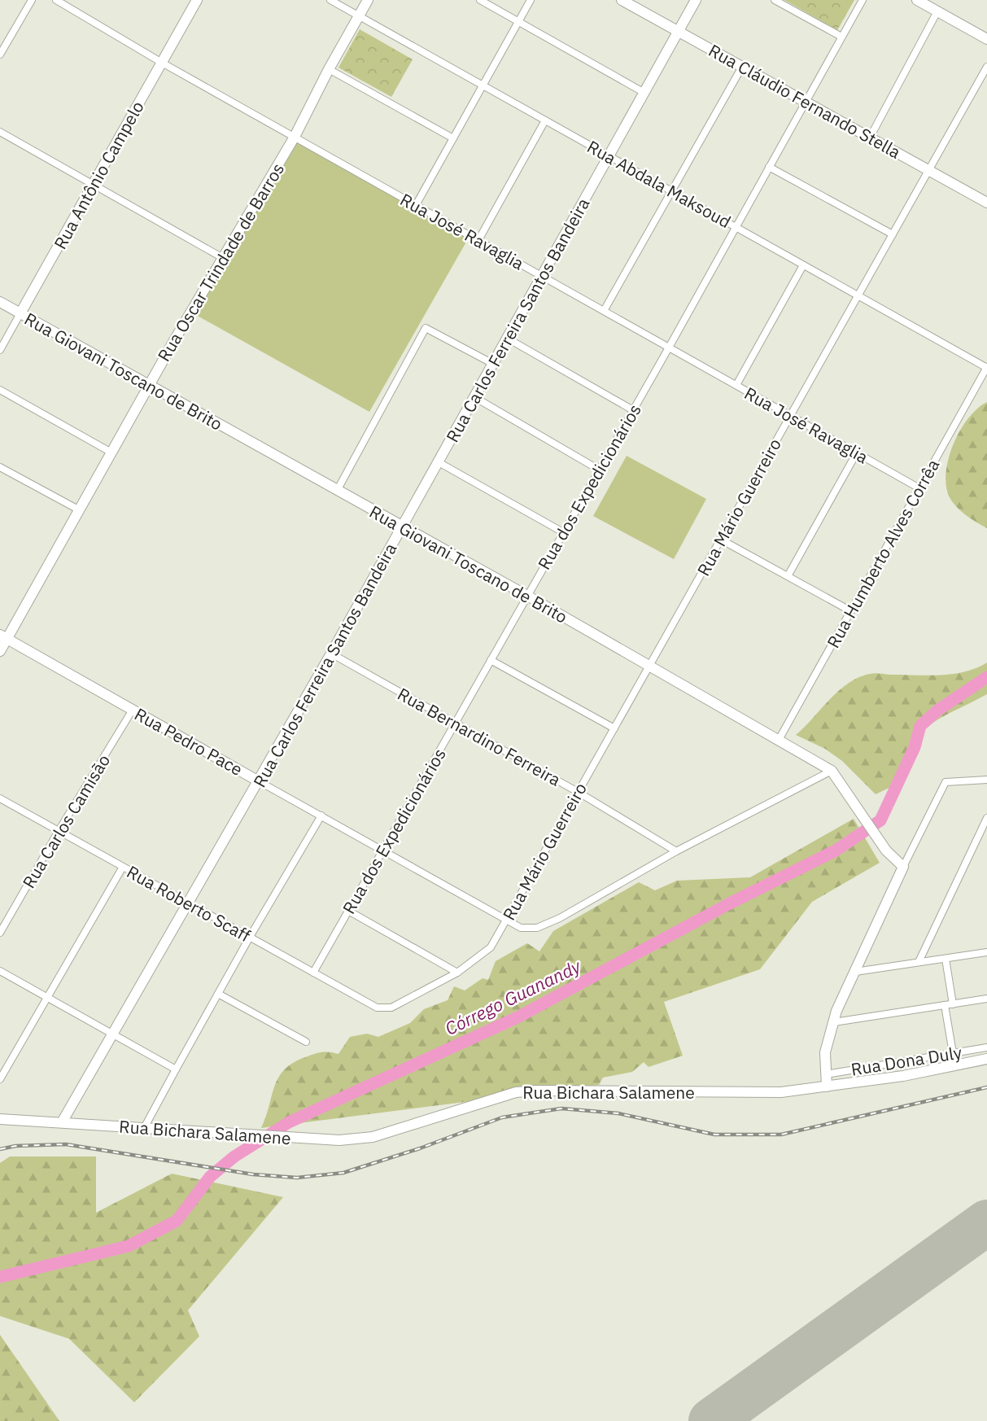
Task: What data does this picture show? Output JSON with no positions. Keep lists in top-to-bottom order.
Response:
{
  "streets": {
    "main road": [
      "Rua Cláudio Fernando Stella",
      "Rua Antônio Campelo",
      "Rua Oscar Trindade de Barros",
      "Rua Carlos Ferreira Santos Bandeira",
      "Rua Giovani Toscano de Brito",
      "Rua Pedro Pace",
      "Rua Bichara Salamene"
    ],
    "street": [
      "Rua Abdala Maksoud",
      "Rua José Ravaglia",
      "Rua dos Expedicionários",
      "Rua Mário Guerreiro",
      "Rua Humberto Alves Corrêa",
      "Rua Bernardino Ferreira",
      "Rua Carlos Camisão",
      "Rua Roberto Scaff",
      "Rua Dona Duly"
    ]
  },
  "crossings": [
    ["Rua Cláudio Fernando Stella", "Rua Carlos Ferreira Santos Bandeira"],
    ["Rua Cláudio Fernando Stella", "Rua dos Expedicionários"],
    ["Rua Cláudio Fernando Stella", "Rua Mário Guerreiro"],
    ["Rua Antônio Campelo", "Rua José Ravaglia"],
    ["Rua Antônio Campelo", "Rua Giovani Toscano de Brito"],
    ["Rua Abdala Maksoud", "Rua Oscar Trindade de Barros"],
    ["Rua Abdala Maksoud", "Rua Carlos Ferreira Santos Bandeira"],
    ["Rua Abdala Maksoud", "Rua dos Expedicionários"],
    ["Rua Abdala Maksoud", "Rua Mário Guerreiro"],
    ["Rua Abdala Maksoud", "Rua Humberto Alves Corrêa"],
    ["Rua José Ravaglia", "Rua Oscar Trindade de Barros"],
    ["Rua José Ravaglia", "Rua Carlos Ferreira Santos Bandeira"],
    ["Rua José Ravaglia", "Rua dos Expedicionários"],
    ["Rua José Ravaglia", "Rua Mário Guerreiro"],
    ["Rua José Ravaglia", "Rua Humberto Alves Corrêa"],
    ["Rua Oscar Trindade de Barros", "Rua Giovani Toscano de Brito"],
    ["Rua Oscar Trindade de Barros", "Rua Pedro Pace"],
    ["Rua Carlos Ferreira Santos Bandeira", "Rua Giovani Toscano de Brito"],
    ["Rua Carlos Ferreira Santos Bandeira", "Rua Bernardino Ferreira"],
    ["Rua Carlos Ferreira Santos Bandeira", "Rua Pedro Pace"],
    ["Rua Carlos Ferreira Santos Bandeira", "Rua Roberto Scaff"],
    ["Rua Carlos Ferreira Santos Bandeira", "Rua Bichara Salamene"],
    ["Rua Giovani Toscano de Brito", "Rua dos Expedicionários"],
    ["Rua Giovani Toscano de Brito", "Rua Mário Guerreiro"],
    ["Rua Giovani Toscano de Brito", "Rua Humberto Alves Corrêa"],
    ["Rua Giovani Toscano de Brito", "Rua Pedro Pace"],
    ["Rua dos Expedicionários", "Rua Bernardino Ferreira"],
    ["Rua dos Expedicionários", "Rua Pedro Pace"],
    ["Rua dos Expedicionários", "Rua Roberto Scaff"],
    ["Rua Mário Guerreiro", "Rua Bernardino Ferreira"],
    ["Rua Mário Guerreiro", "Rua Pedro Pace"],
    ["Rua Mário Guerreiro", "Rua Roberto Scaff"],
    ["Rua Bernardino Ferreira", "Rua Pedro Pace"],
    ["Rua Pedro Pace", "Rua Carlos Camisão"],
    ["Rua Carlos Camisão", "Rua Roberto Scaff"]
  ],
  "water": ["Córrego Guanandy"]
}
